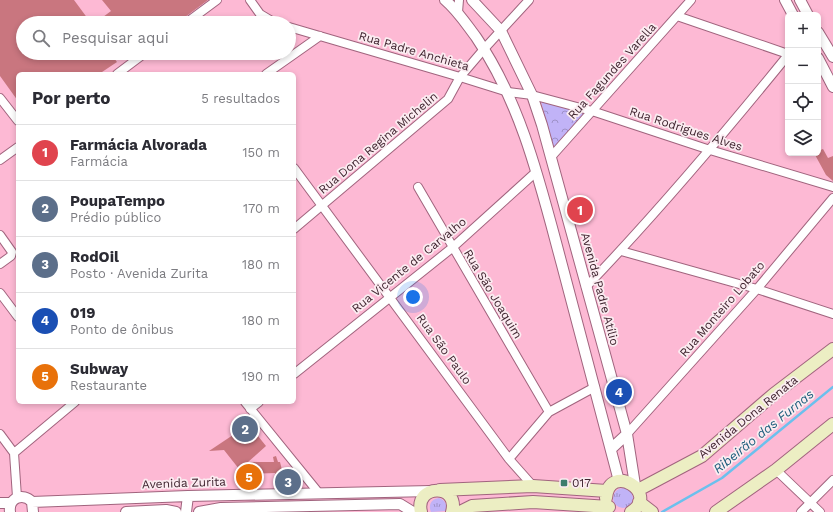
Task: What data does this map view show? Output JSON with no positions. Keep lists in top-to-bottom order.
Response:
{
  "streets": {
    "main road": ["Avenida Dona Renata"],
    "street": [
      "Rua Padre Anchieta",
      "Rua Fagundes Varella",
      "Rua Rodrigues Alves",
      "Rua Dona Regina Michelin",
      "Rua Vicente de Carvalho",
      "Avenida Padre Atílio",
      "Rua São Joaquim",
      "Rua Monteiro Lobato",
      "Rua São Paulo",
      "Avenida Zurita"
    ]
  },
  "crossings": [
    ["Rua Padre Anchieta", "Rua Rodrigues Alves"],
    ["Rua Padre Anchieta", "Rua Dona Regina Michelin"],
    ["Rua Padre Anchieta", "Avenida Padre Atílio"],
    ["Rua Fagundes Varella", "Rua Rodrigues Alves"],
    ["Rua Fagundes Varella", "Avenida Padre Atílio"],
    ["Rua Rodrigues Alves", "Avenida Padre Atílio"],
    ["Rua Dona Regina Michelin", "Avenida Padre Atílio"],
    ["Rua Dona Regina Michelin", "Rua São Paulo"],
    ["Rua Vicente de Carvalho", "Rua São Joaquim"],
    ["Rua Vicente de Carvalho", "Rua São Paulo"],
    ["Avenida Padre Atílio", "Rua Monteiro Lobato"],
    ["Avenida Padre Atílio", "Avenida Dona Renata"]
  ],
  "water": ["Ribeirão das Furnas"],
  "places": {
    "transit": ["017"]
  },
  "page": {
    "map_buttons": ["+", "−"],
    "search": "Pesquisar aqui",
    "heading": ["Por perto", "5 resultados"],
    "list": [
      {
        "mark": "1",
        "name": "Farmácia Alvorada",
        "note": "Farmácia",
        "value": "150 m"
      },
      {
        "mark": "2",
        "name": "PoupaTempo",
        "note": "Prédio público",
        "value": "170 m"
      },
      {
        "mark": "3",
        "name": "RodOil",
        "note": "Posto · Avenida Zurita",
        "value": "180 m"
      },
      {
        "mark": "4",
        "name": "019",
        "note": "Ponto de ônibus",
        "value": "180 m"
      },
      {
        "mark": "5",
        "name": "Subway",
        "note": "Restaurante",
        "value": "190 m"
      }
    ],
    "pins": [
      "1",
      "4",
      "2",
      "5",
      "3"
    ]
  }
}
